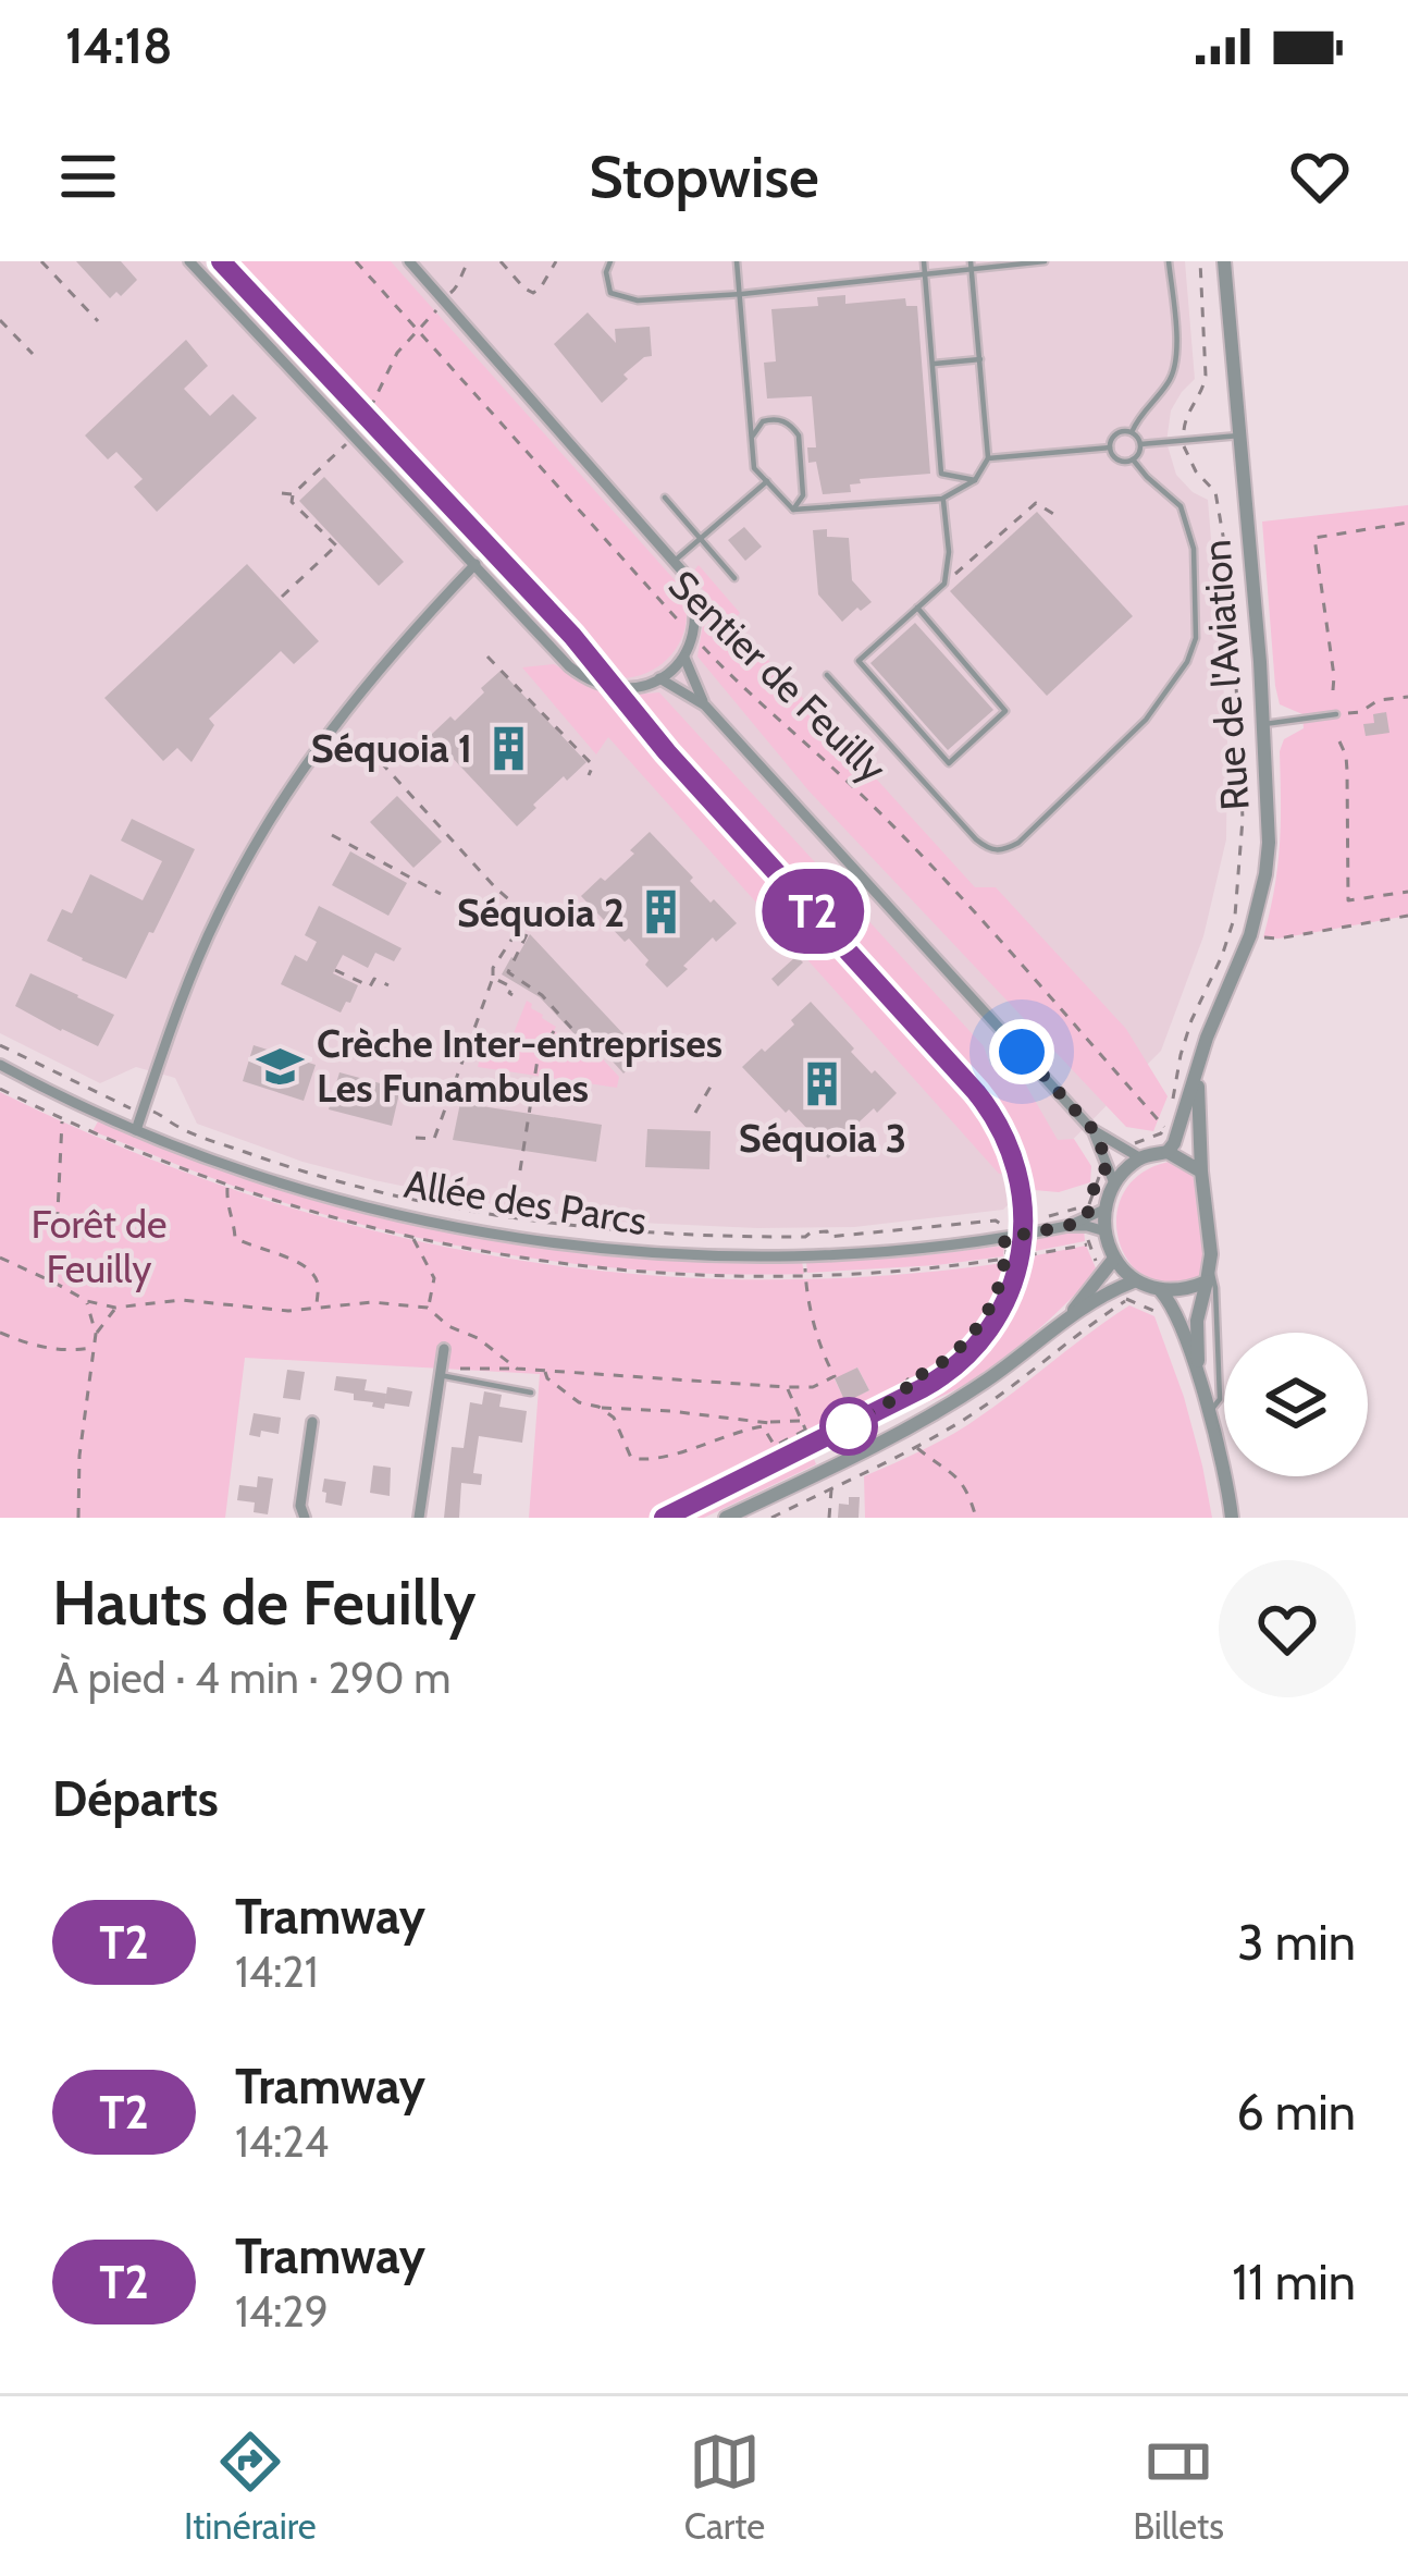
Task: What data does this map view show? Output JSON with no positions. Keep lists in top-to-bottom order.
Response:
{
  "streets": {
    "street": ["Rue de l'Aviation", "Allée des Parcs"],
    "path": ["Sentier de Feuilly"]
  },
  "crossings": [
    ["Rue de l'Aviation", "Allée des Parcs"]
  ],
  "parks": ["Forêt de Feuilly"],
  "places": {
    "building": ["Séquoia 1", "Séquoia 2", "Séquoia 3"],
    "school or university": ["Crèche Inter-entreprises Les Funambules"]
  },
  "lines": ["tram line T2"],
  "page": {
    "status": "14:18",
    "header": "Stopwise",
    "on_map": "T2",
    "heading": [
      ["Hauts de Feuilly", "À pied · 4 min · 290 m"],
      "Départs"
    ],
    "list": [
      {
        "mark": "T2",
        "name": "Tramway",
        "note": "14:21",
        "value": "3 min"
      },
      {
        "mark": "T2",
        "name": "Tramway",
        "note": "14:24",
        "value": "6 min"
      },
      {
        "mark": "T2",
        "name": "Tramway",
        "note": "14:29",
        "value": "11 min"
      }
    ],
    "tabs": ["Itinéraire", "Carte", "Billets"]
  }
}
